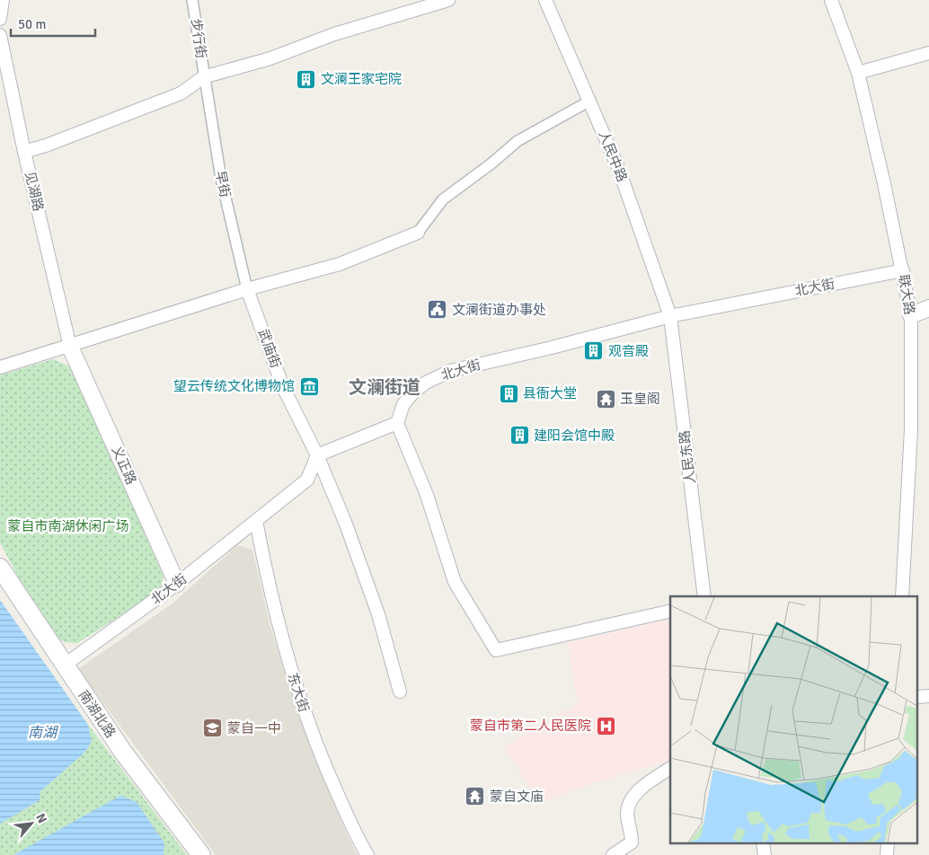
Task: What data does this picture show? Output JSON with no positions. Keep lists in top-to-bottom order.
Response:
{
  "streets": {
    "main road": ["南湖北路"],
    "street": [
      "步行街",
      "人民中路",
      "早街",
      "见湖路",
      "北大街",
      "联大路",
      "武庙街",
      "人民东路",
      "义正路",
      "东大街"
    ]
  },
  "crossings": [
    ["步行街", "早街"],
    ["人民中路", "北大街"],
    ["人民中路", "人民东路"],
    ["早街", "武庙街"],
    ["见湖路", "义正路"],
    ["北大街", "联大路"],
    ["北大街", "武庙街"],
    ["北大街", "人民东路"],
    ["北大街", "义正路"],
    ["北大街", "东大街"],
    ["北大街", "南湖北路"]
  ],
  "districts": ["文澜街道"],
  "water": ["南湖"],
  "parks": ["蒙自市南湖休闲广场"],
  "places": {
    "building": [
      "文澜王家宅院",
      "观音殿",
      "县衙大堂",
      "建阳会馆中殿"
    ],
    "public building": ["文澜街道办事处"],
    "museum": ["望云传统文化博物馆"],
    "temple": ["玉皇阁", "蒙自文庙"],
    "hospital": ["蒙自市第二人民医院"],
    "school or university": ["蒙自一中"]
  },
  "scale_bar": "50 m",
  "north": "top right"
}
